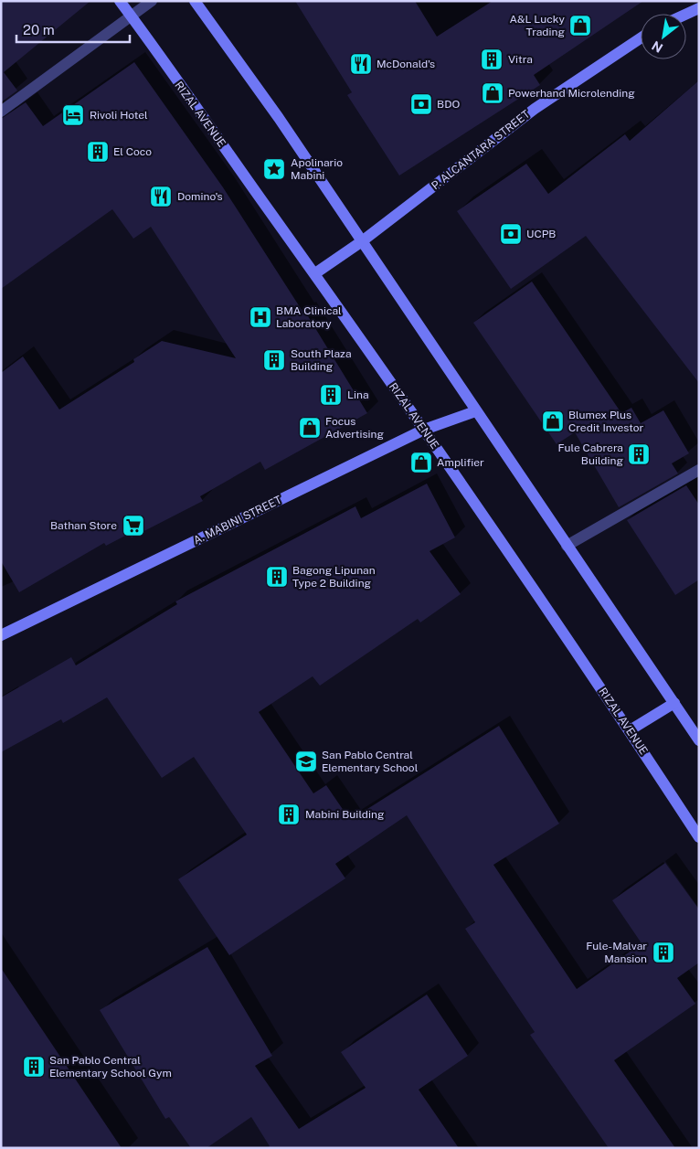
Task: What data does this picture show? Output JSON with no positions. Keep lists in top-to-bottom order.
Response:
{
  "streets": {
    "main road": ["RIZAL AVENUE", "P. ALCANTARA STREET", "A. MABINI STREET"]
  },
  "crossings": [
    ["RIZAL AVENUE", "P. ALCANTARA STREET"],
    ["RIZAL AVENUE", "A. MABINI STREET"]
  ],
  "places": {
    "shop": [
      "A&L Lucky Trading",
      "Powerhand Microlending",
      "Blumex Plus Credit Investor",
      "Focus Advertising",
      "Amplifier"
    ],
    "building": [
      "Vitra",
      "El Coco",
      "South Plaza Building",
      "Lina",
      "Fule Cabrera Building",
      "Bagong Lipunan Type 2 Building",
      "Mabini Building",
      "Fule-Malvar Mansion",
      "San Pablo Central Elementary School Gym"
    ],
    "restaurant": ["McDonald's", "Domino's"],
    "bank": ["BDO", "UCPB"],
    "hotel": ["Rivoli Hotel"],
    "place": ["Apolinario Mabini"],
    "hospital": ["BMA Clinical Laboratory"],
    "supermarket": ["Bathan Store"],
    "school or university": ["San Pablo Central Elementary School"]
  },
  "scale_bar": "20 m",
  "north": "bottom left"
}
